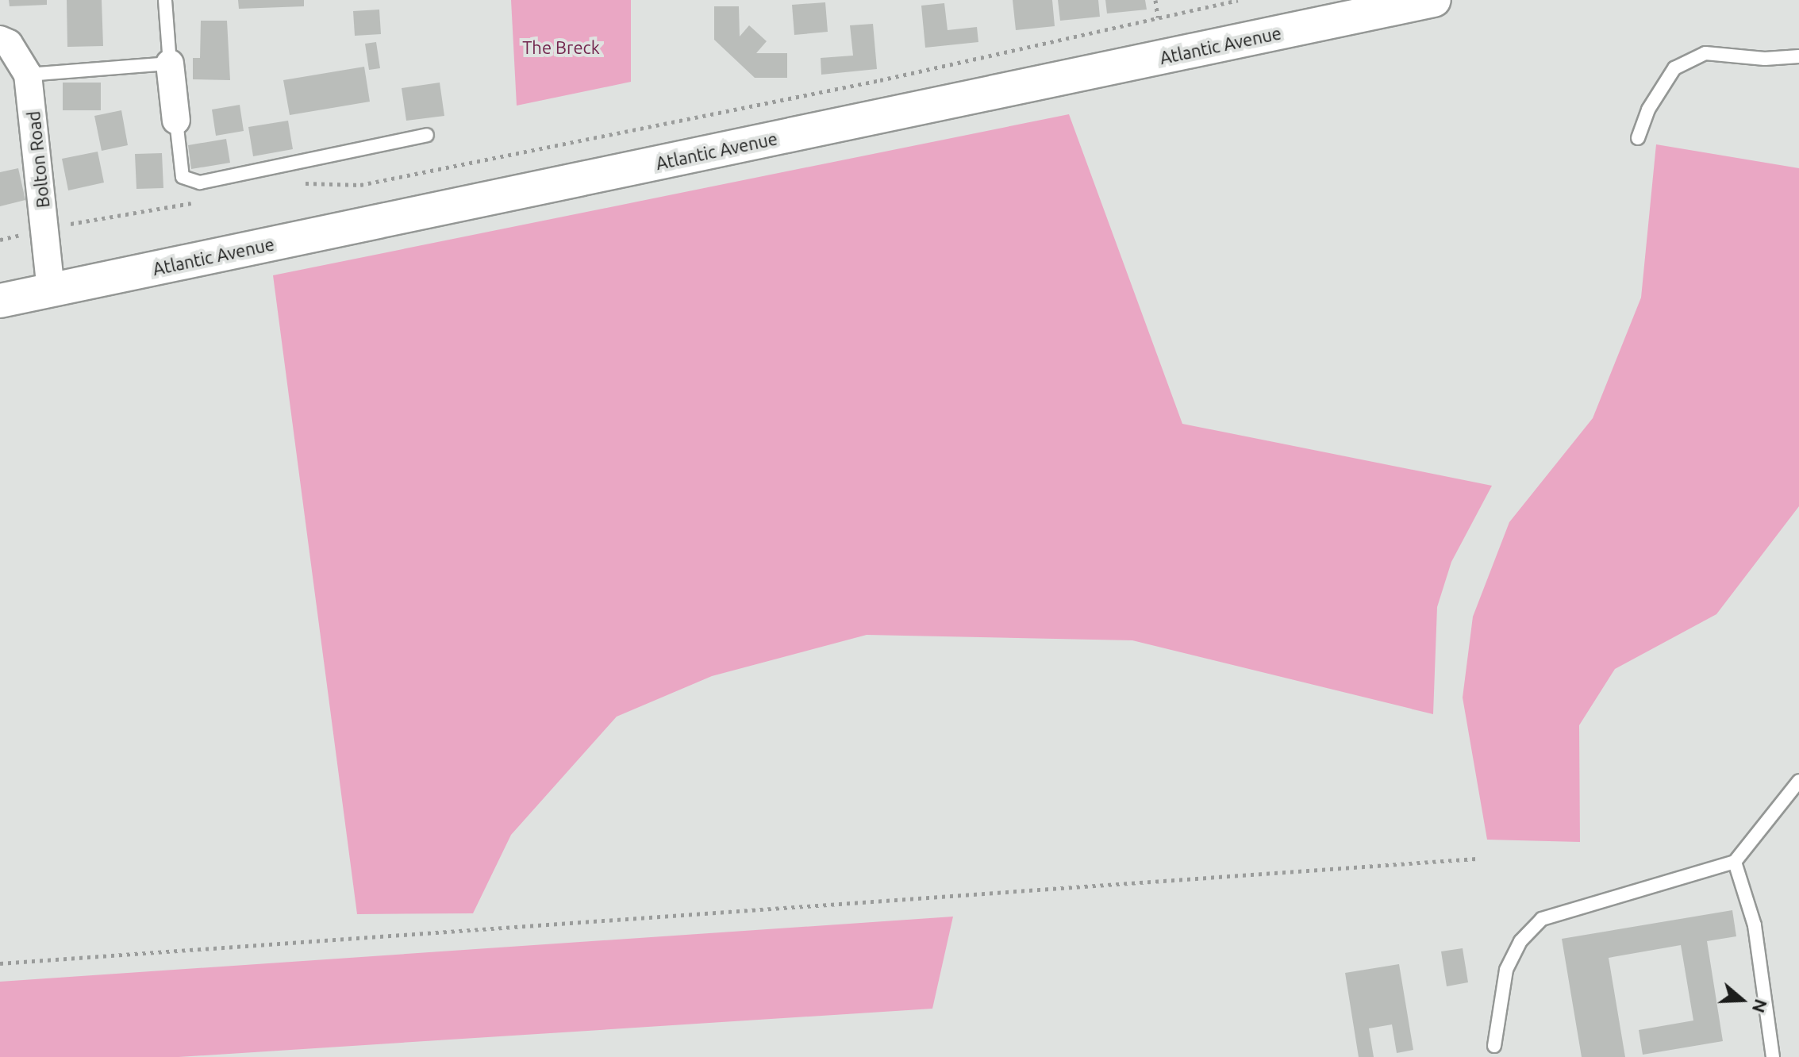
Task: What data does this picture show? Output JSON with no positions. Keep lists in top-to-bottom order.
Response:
{
  "streets": {
    "street": ["Atlantic Avenue", "Bolton Road"]
  },
  "crossings": [
    ["Atlantic Avenue", "Bolton Road"]
  ],
  "parks": ["The Breck"],
  "north": "right"
}
